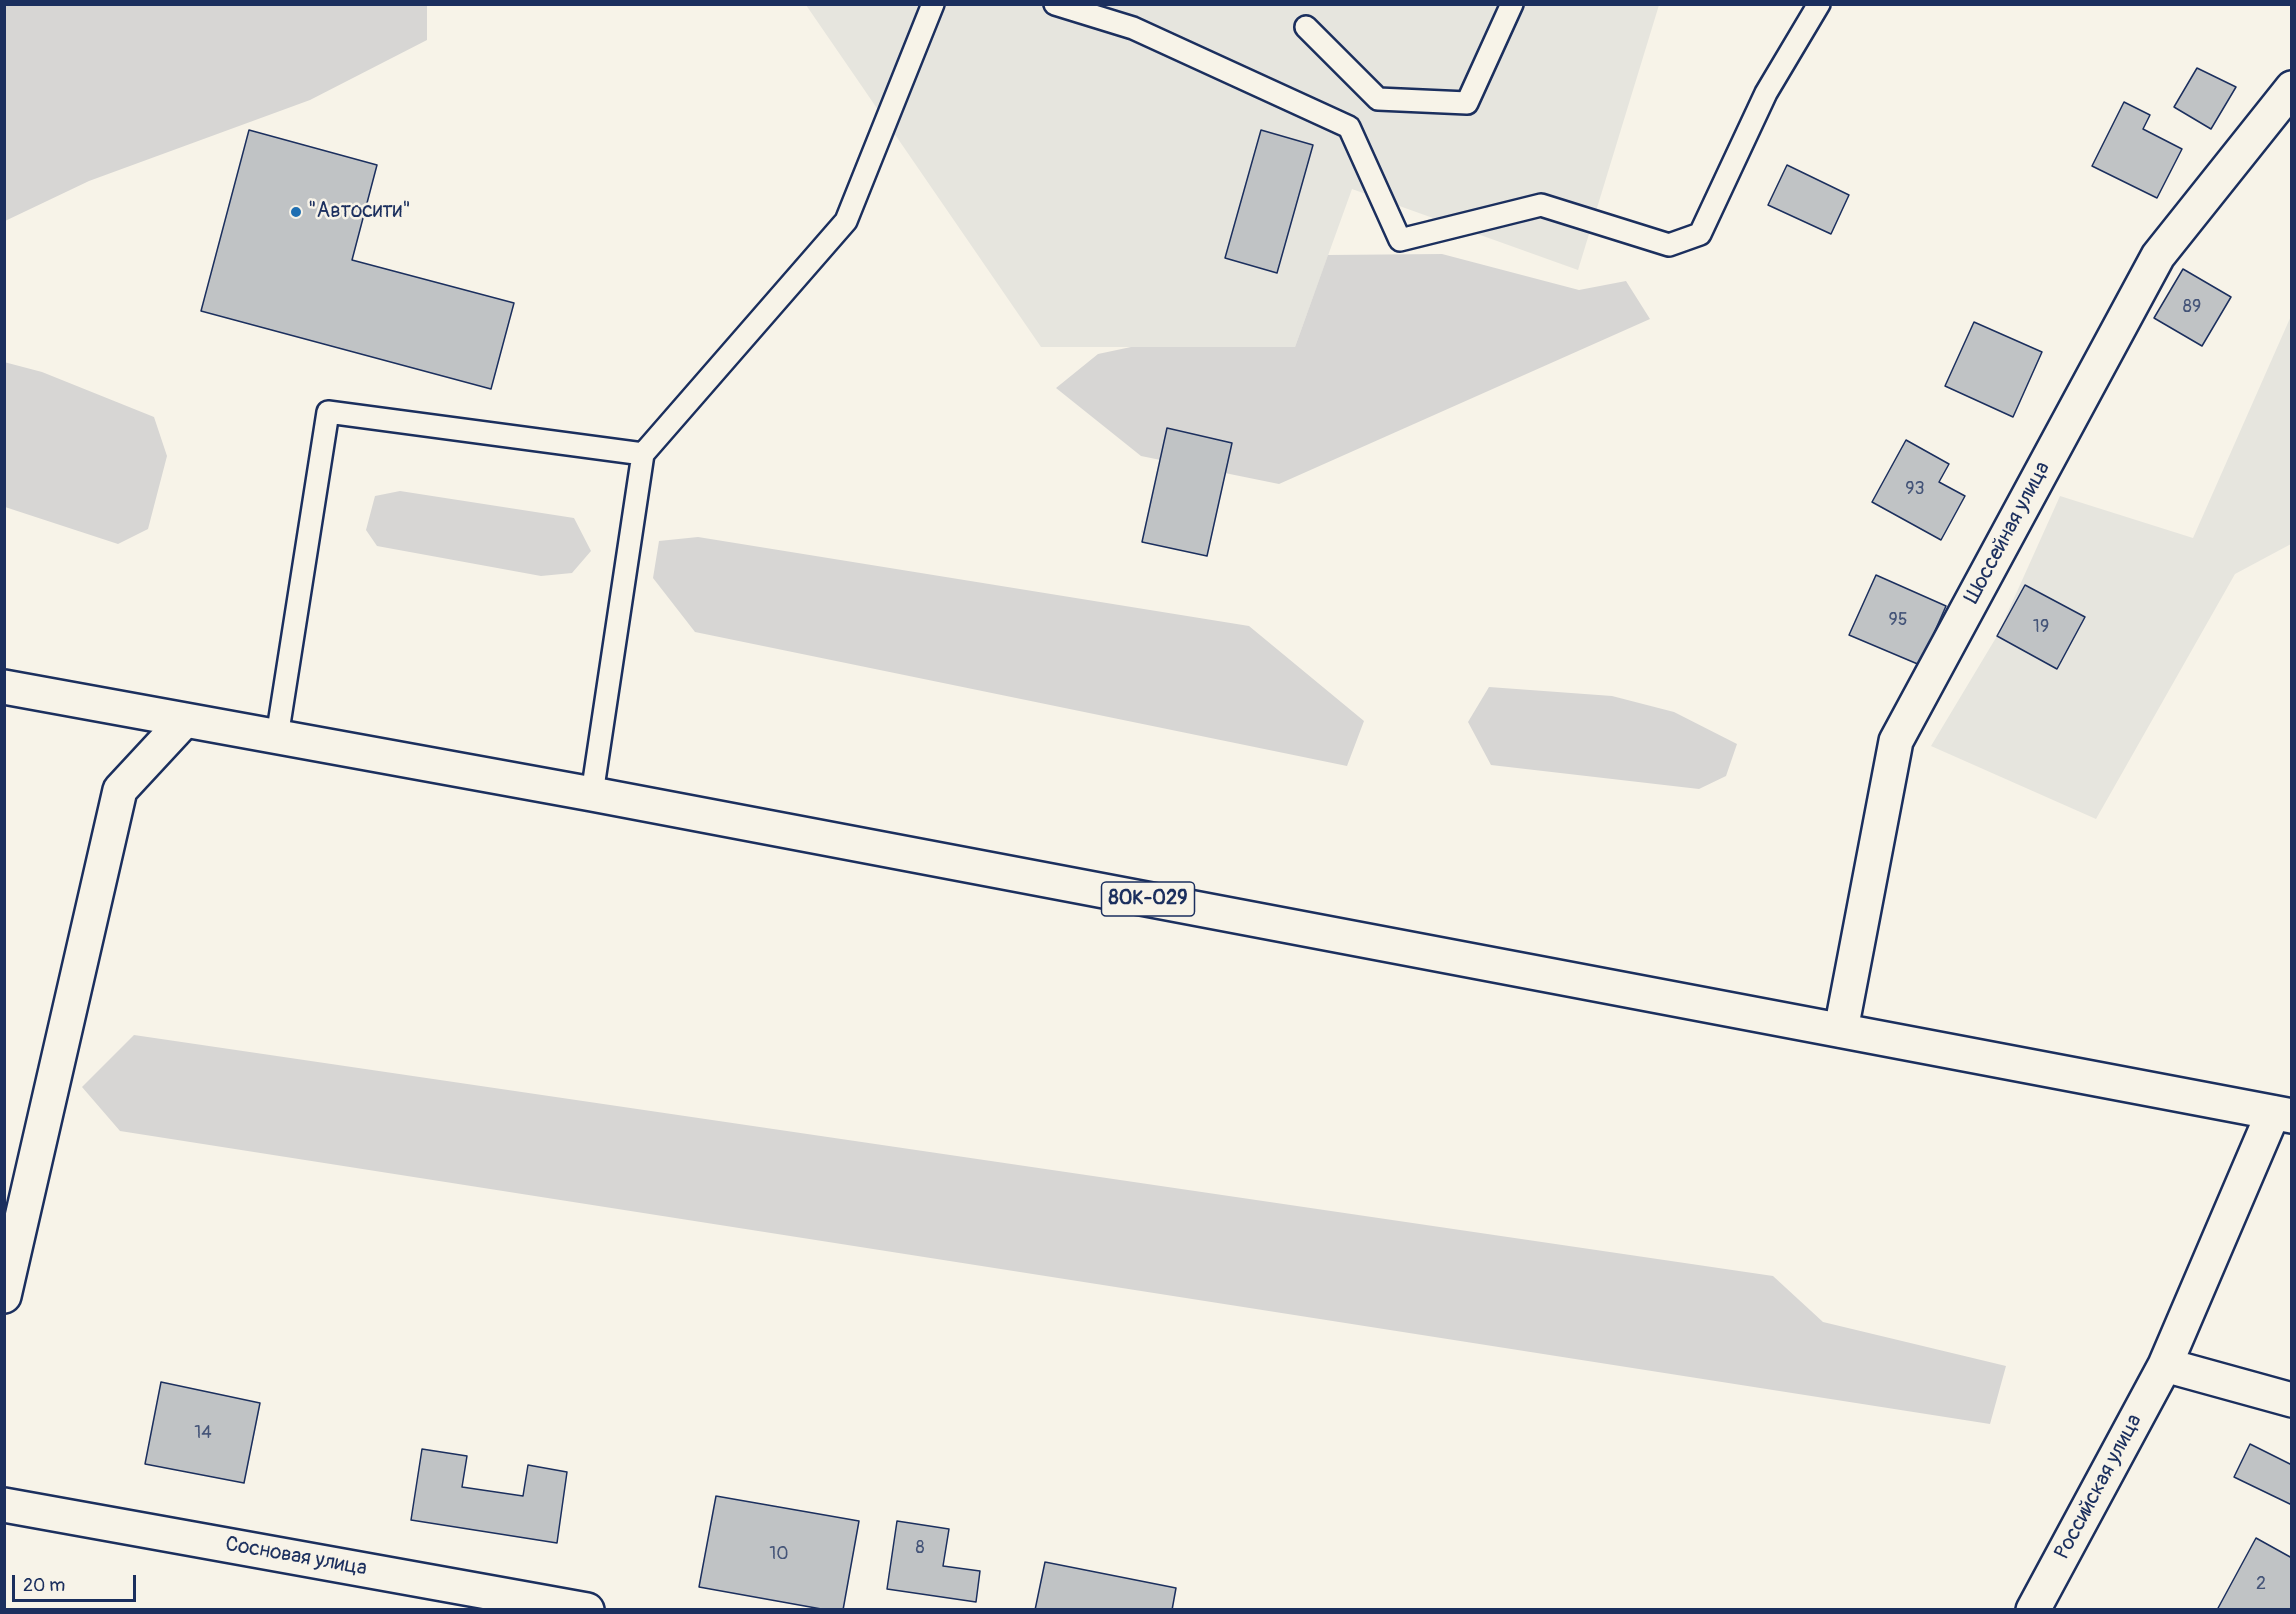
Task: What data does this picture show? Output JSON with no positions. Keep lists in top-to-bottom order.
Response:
{
  "streets": {
    "street": [
      "Шоссейная улица",
      "80К-029",
      "Российская улица",
      "Сосновая улица"
    ]
  },
  "crossings": [
    ["Шоссейная улица", "80К-029"],
    ["80К-029", "Российская улица"]
  ],
  "places": ["\"Автосити\""],
  "house_numbers": [
    "89",
    "93",
    "95",
    "19",
    "14",
    "8",
    "10",
    "2"
  ],
  "scale_bar": "20 m"
}
